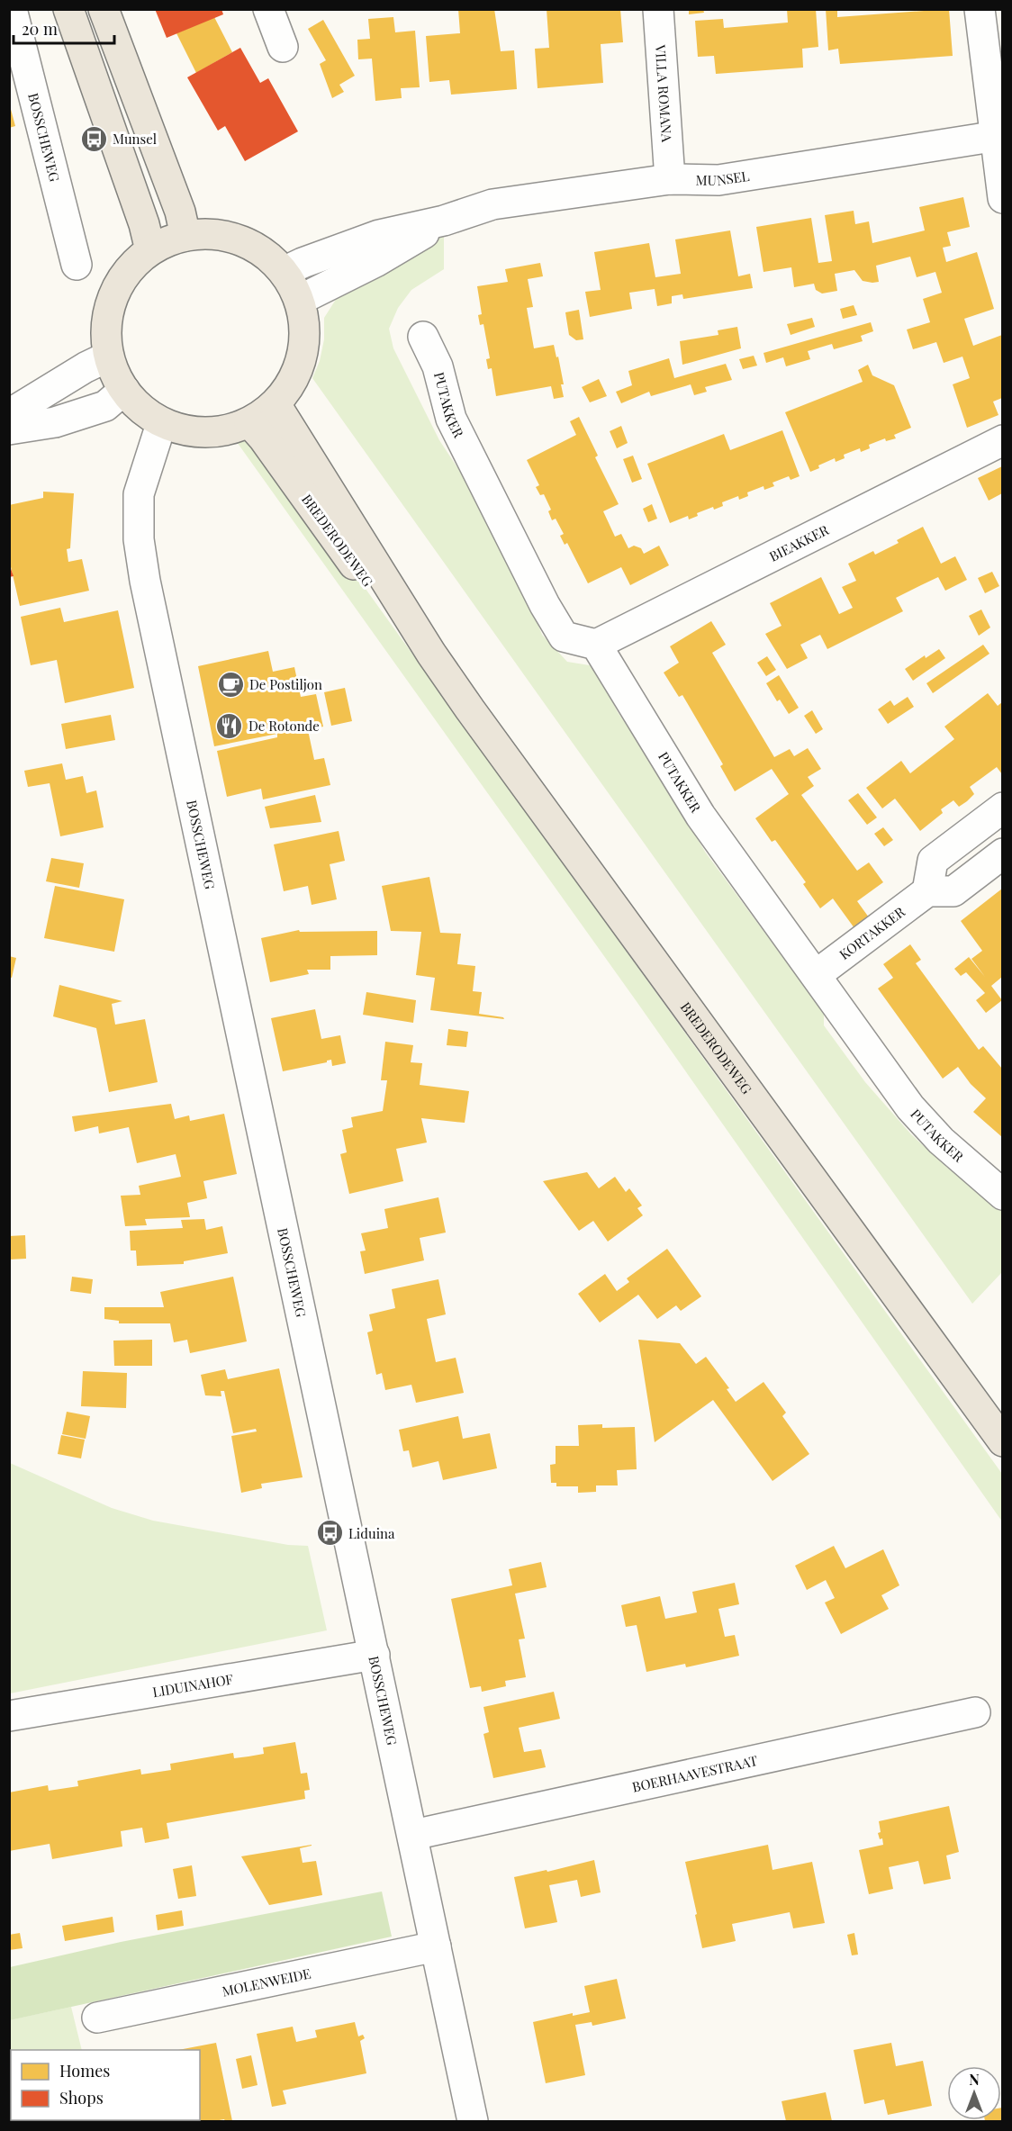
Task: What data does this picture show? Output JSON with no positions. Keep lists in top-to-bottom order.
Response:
{
  "streets": {
    "main road": ["BREDERODEWEG"],
    "street": [
      "VILLA ROMANA",
      "BOSSCHEWEG",
      "MUNSEL",
      "PUTAKKER",
      "BIEAKKER",
      "KORTAKKER",
      "LIDUINAHOF",
      "BOERHAAVESTRAAT",
      "MOLENWEIDE"
    ]
  },
  "crossings": [
    ["VILLA ROMANA", "MUNSEL"],
    ["BOSSCHEWEG", "LIDUINAHOF"],
    ["BOSSCHEWEG", "BOERHAAVESTRAAT"],
    ["BOSSCHEWEG", "MOLENWEIDE"],
    ["PUTAKKER", "BIEAKKER"],
    ["PUTAKKER", "KORTAKKER"]
  ],
  "places": {
    "bus stop": ["Munsel", "Liduina"],
    "cafe": ["De Postiljon"],
    "restaurant": ["De Rotonde"]
  },
  "legend": ["Homes", "Shops"],
  "scale_bar": "20 m",
  "north": "top"
}
